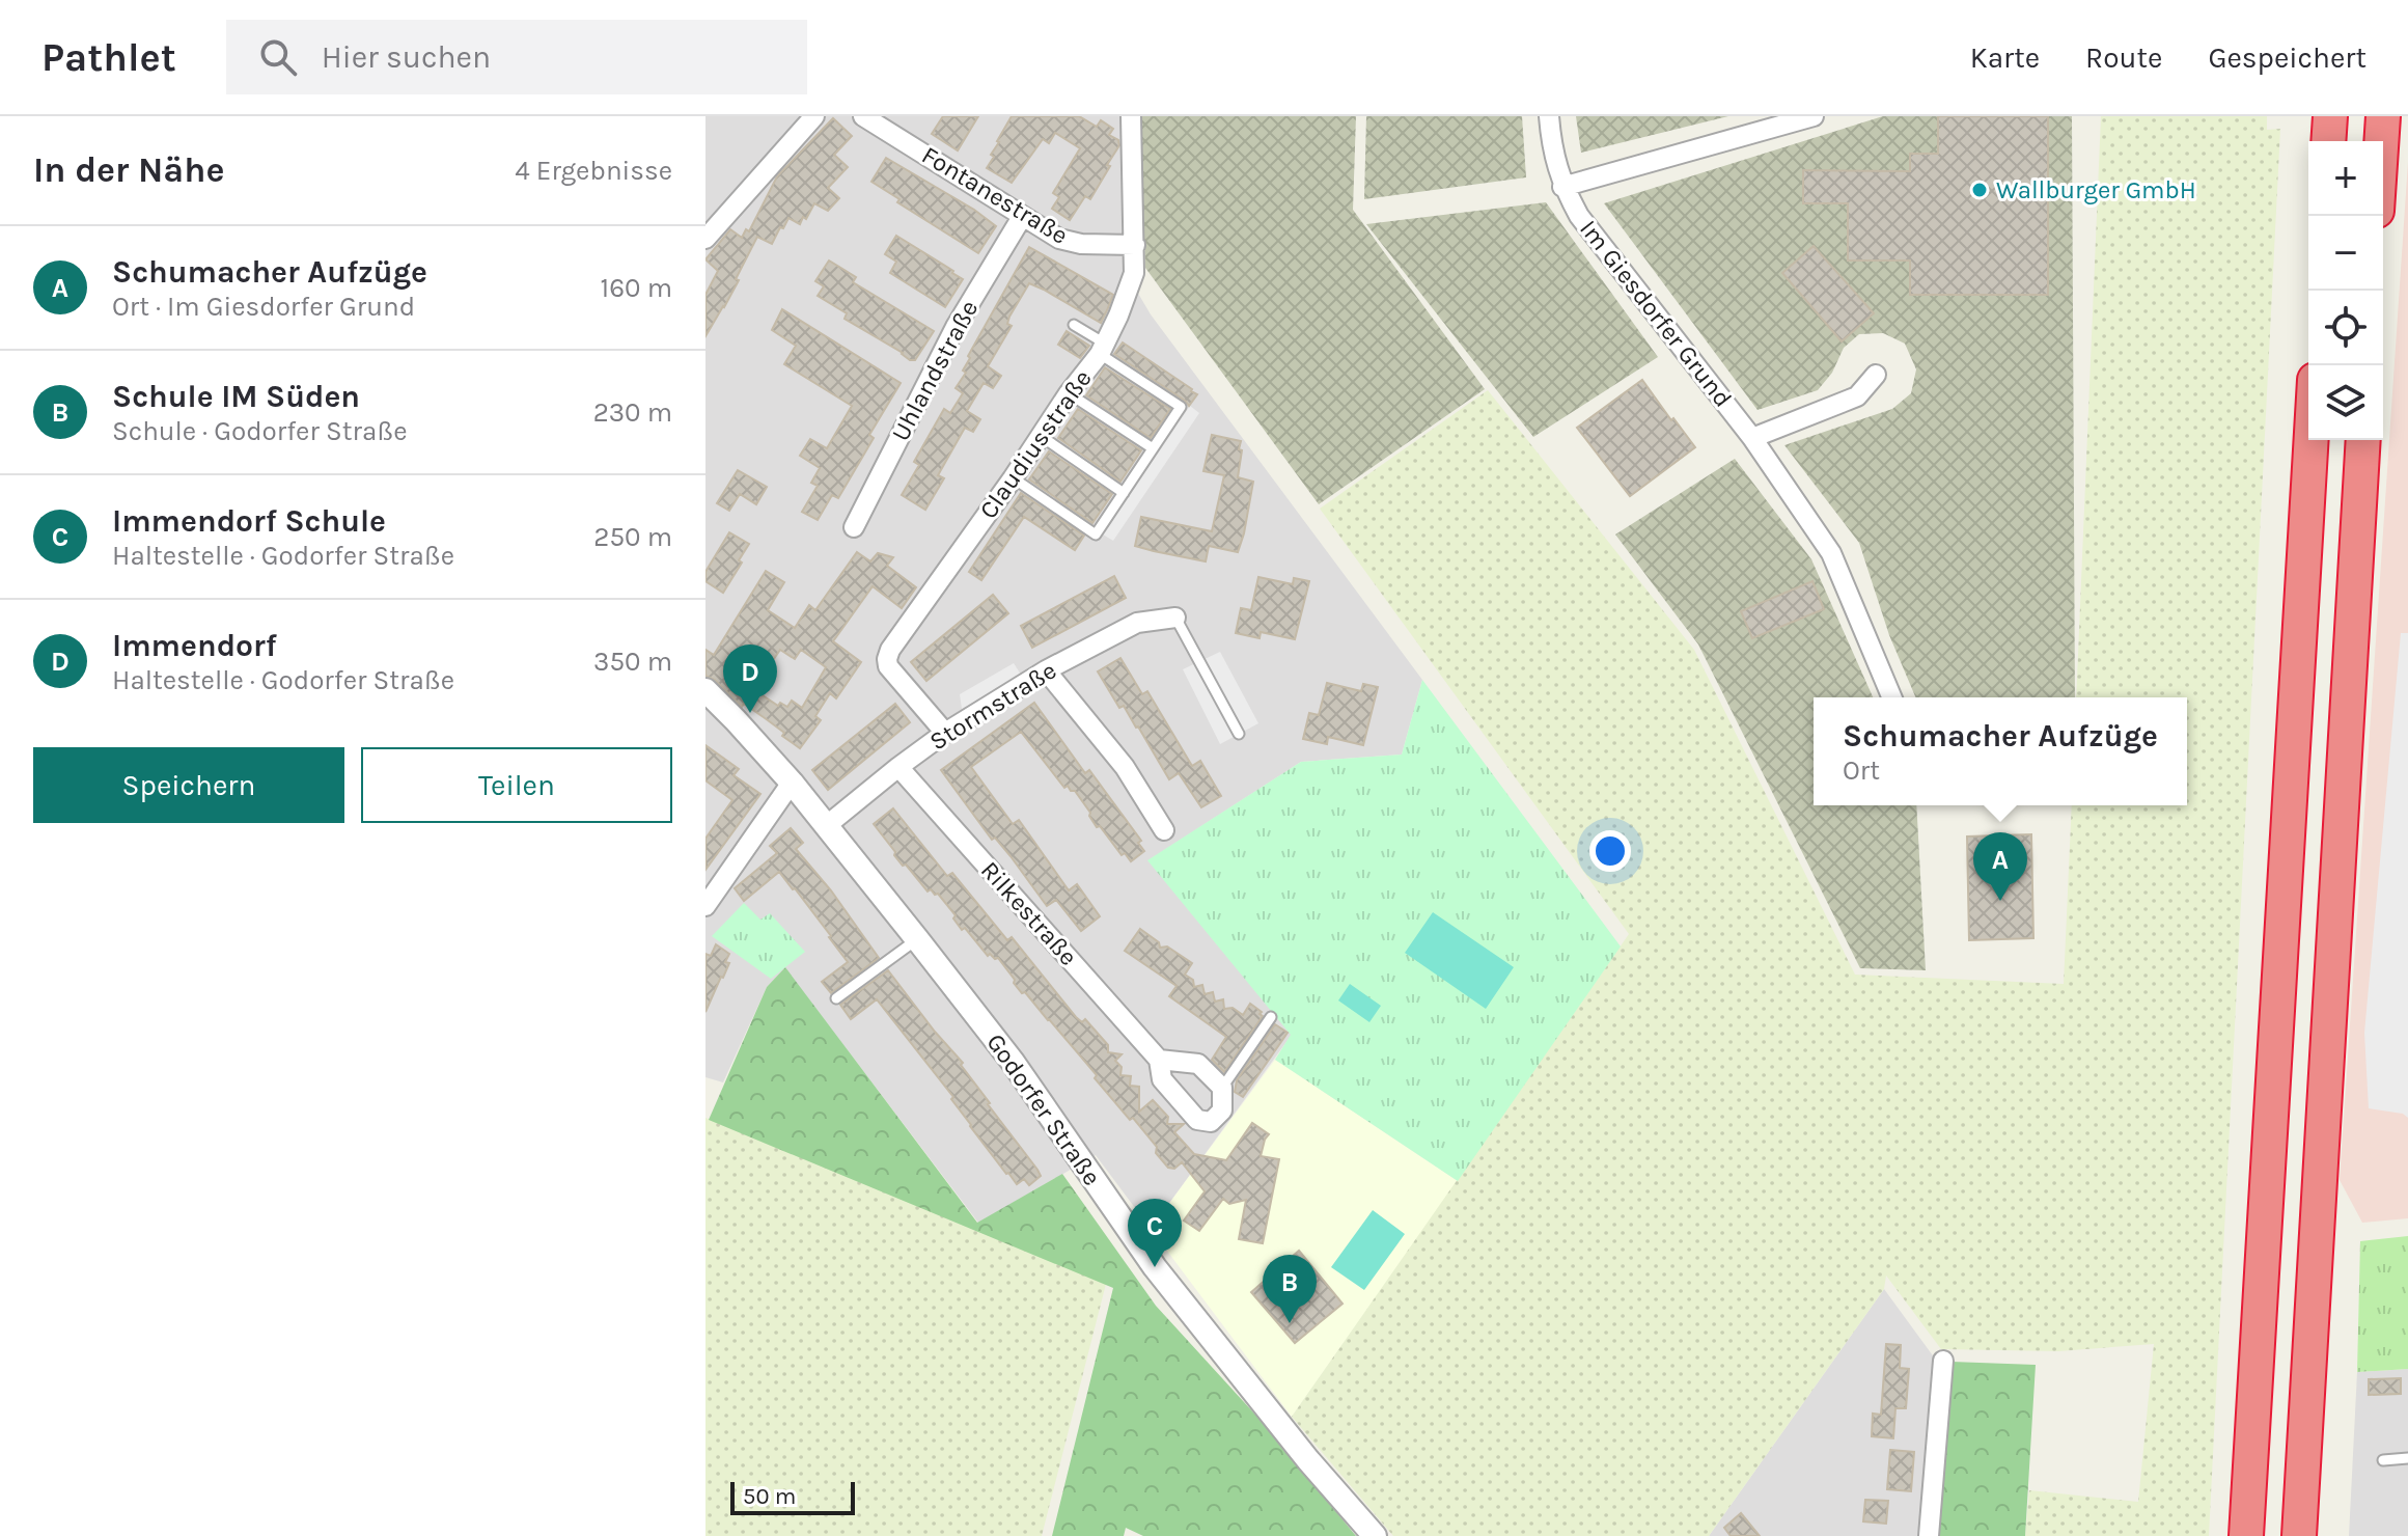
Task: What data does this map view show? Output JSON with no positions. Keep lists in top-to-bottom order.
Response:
{
  "streets": {
    "street": [
      "Fontanestraße",
      "Im Giesdorfer Grund",
      "Uhlandstraße",
      "Claudiusstraße",
      "Stormstraße",
      "Rilkestraße",
      "Godorfer Straße"
    ]
  },
  "crossings": [
    ["Fontanestraße", "Uhlandstraße"],
    ["Fontanestraße", "Claudiusstraße"],
    ["Claudiusstraße", "Stormstraße"],
    ["Stormstraße", "Rilkestraße"],
    ["Stormstraße", "Godorfer Straße"]
  ],
  "places": ["Wallburger GmbH"],
  "scale_bar": "50 m",
  "page": {
    "header": "Pathlet",
    "search": "Hier suchen",
    "nav": ["Karte", "Route", "Gespeichert"],
    "heading": ["In der Nähe", "4 Ergebnisse"],
    "map_buttons": ["+", "−"],
    "list": [
      {
        "mark": "A",
        "name": "Schumacher Aufzüge",
        "note": "Ort · Im Giesdorfer Grund",
        "value": "160 m"
      },
      {
        "mark": "B",
        "name": "Schule IM Süden",
        "note": "Schule · Godorfer Straße",
        "value": "230 m"
      },
      {
        "mark": "C",
        "name": "Immendorf Schule",
        "note": "Haltestelle · Godorfer Straße",
        "value": "250 m"
      },
      {
        "mark": "D",
        "name": "Immendorf",
        "note": "Haltestelle · Godorfer Straße",
        "value": "350 m"
      }
    ],
    "pins": [
      "D",
      "A",
      "C",
      "B"
    ],
    "popup": ["Schumacher Aufzüge", "Ort"],
    "buttons": ["Speichern", "Teilen"],
    "scale": "50 m"
  }
}
